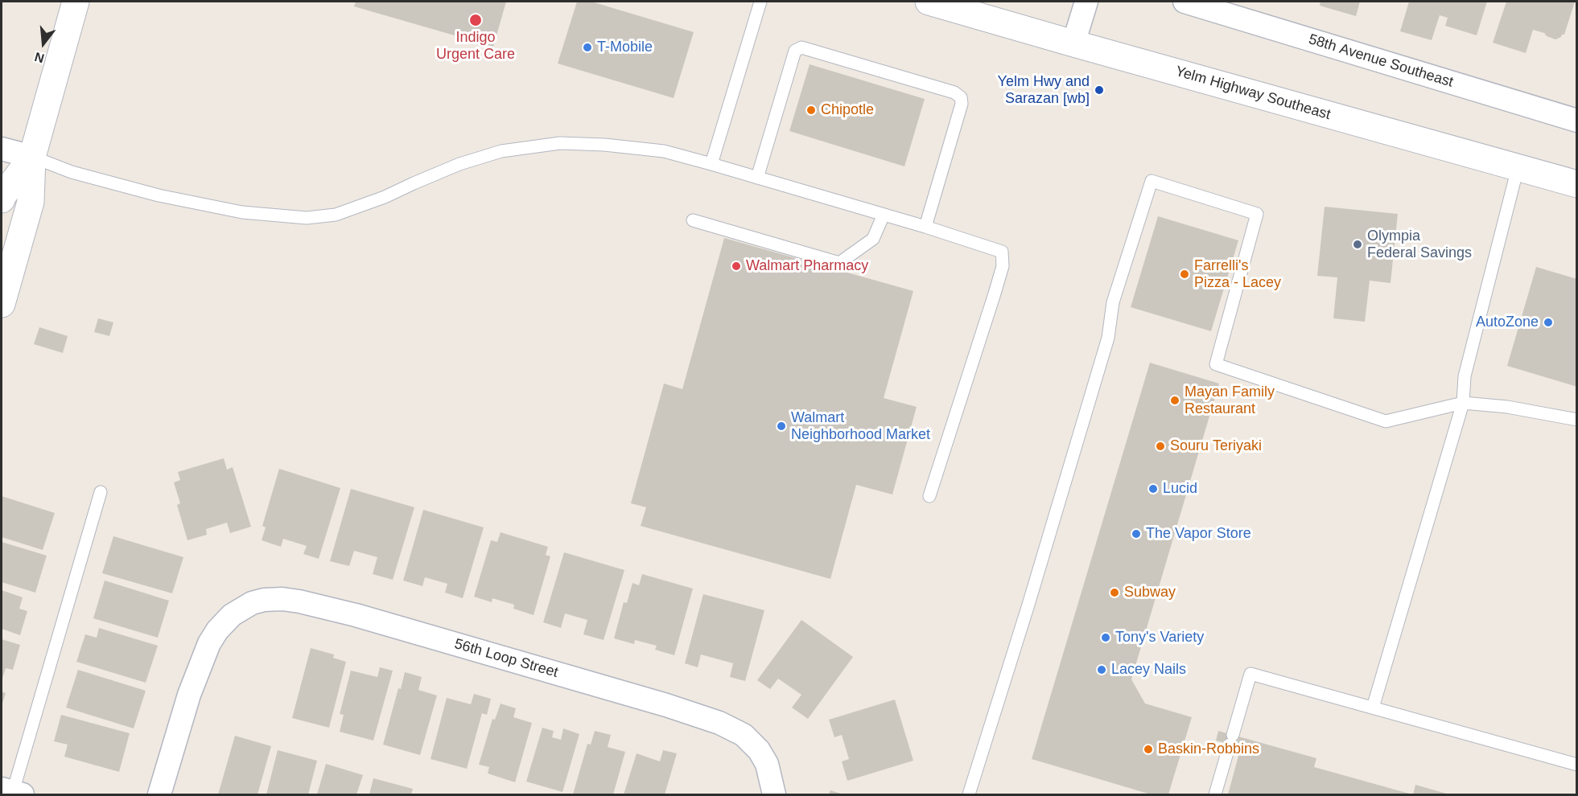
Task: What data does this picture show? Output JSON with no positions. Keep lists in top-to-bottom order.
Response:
{
  "streets": {
    "main road": ["Yelm Highway Southeast"],
    "street": ["58th Avenue Southeast", "56th Loop Street"]
  },
  "places": [
    "Indigo Urgent Care",
    "T-Mobile",
    "Yelm Hwy and Sarazan [wb]",
    "Chipotle",
    "Olympia Federal Savings",
    "Walmart Pharmacy",
    "Farrelli's Pizza - Lacey",
    "AutoZone",
    "Mayan Family Restaurant",
    "Walmart Neighborhood Market",
    "Souru Teriyaki",
    "Lucid",
    "The Vapor Store",
    "Subway",
    "Tony's Variety",
    "Lacey Nails",
    "Baskin-Robbins"
  ],
  "north": "bottom"
}
